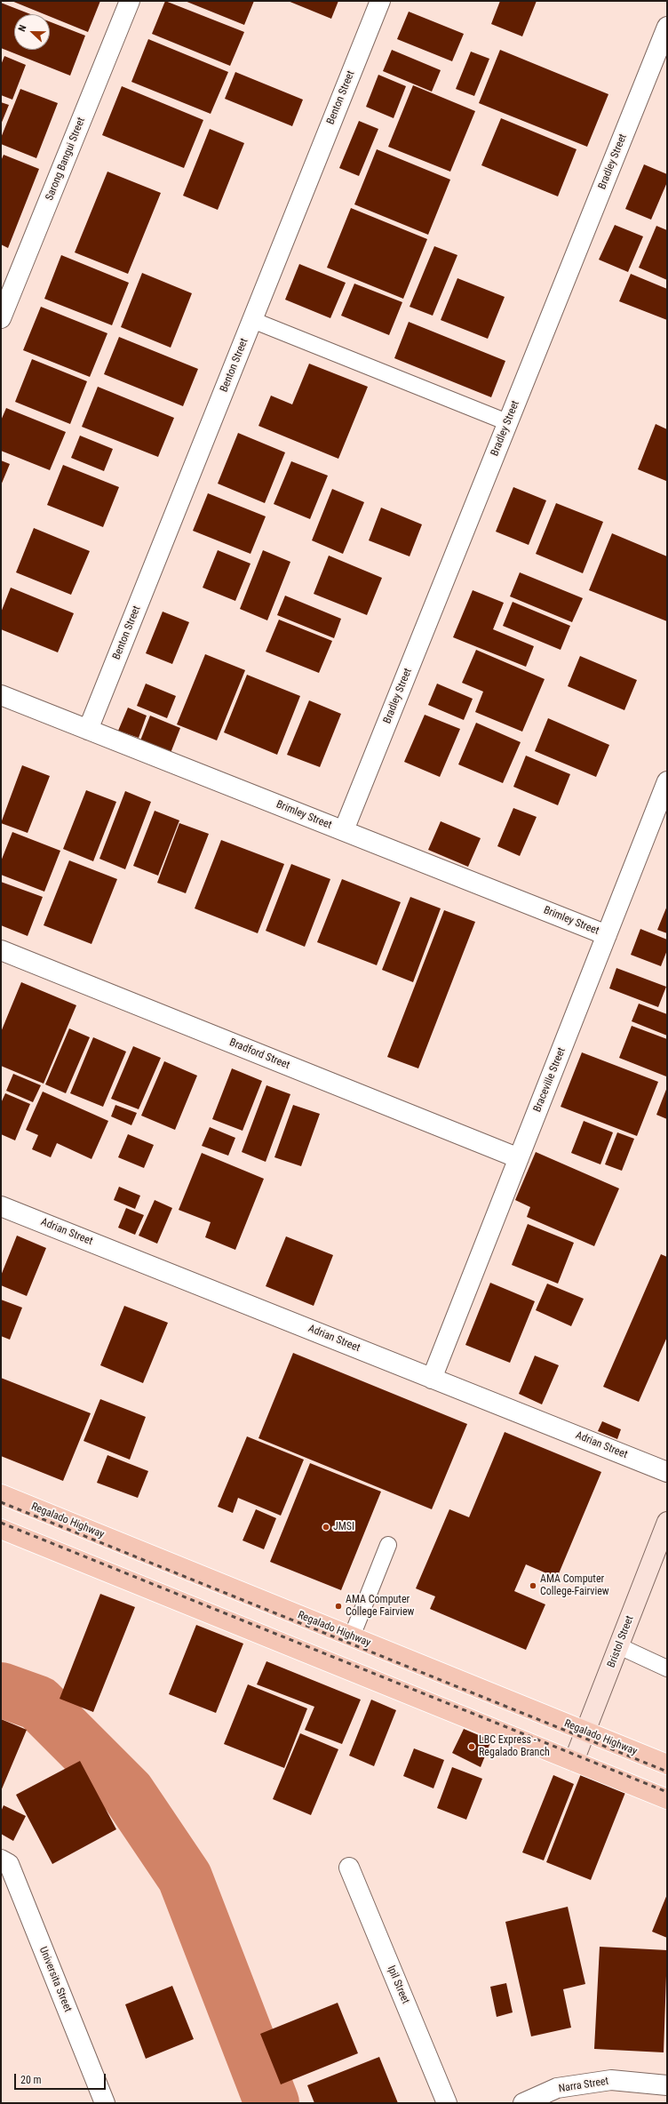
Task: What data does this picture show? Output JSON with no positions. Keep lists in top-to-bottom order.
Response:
{
  "streets": {
    "main road": ["Regalado Highway"],
    "street": [
      "Benton Street",
      "Sarong Bangui Street",
      "Bradley Street",
      "Brimley Street",
      "Bradford Street",
      "Braceville Street",
      "Adrian Street",
      "Bristol Street",
      "Universita Street",
      "Ipil Street",
      "Narra Street"
    ]
  },
  "crossings": [
    ["Benton Street", "Brimley Street"],
    ["Bradley Street", "Brimley Street"],
    ["Brimley Street", "Braceville Street"],
    ["Bradford Street", "Braceville Street"],
    ["Braceville Street", "Adrian Street"],
    ["Regalado Highway", "Bristol Street"]
  ],
  "places": [
    "JMSI",
    "AMA Computer College-Fairview",
    "AMA Computer College Fairview",
    "LBC Express - Regalado Branch"
  ],
  "scale_bar": "20 m",
  "north": "left"
}
